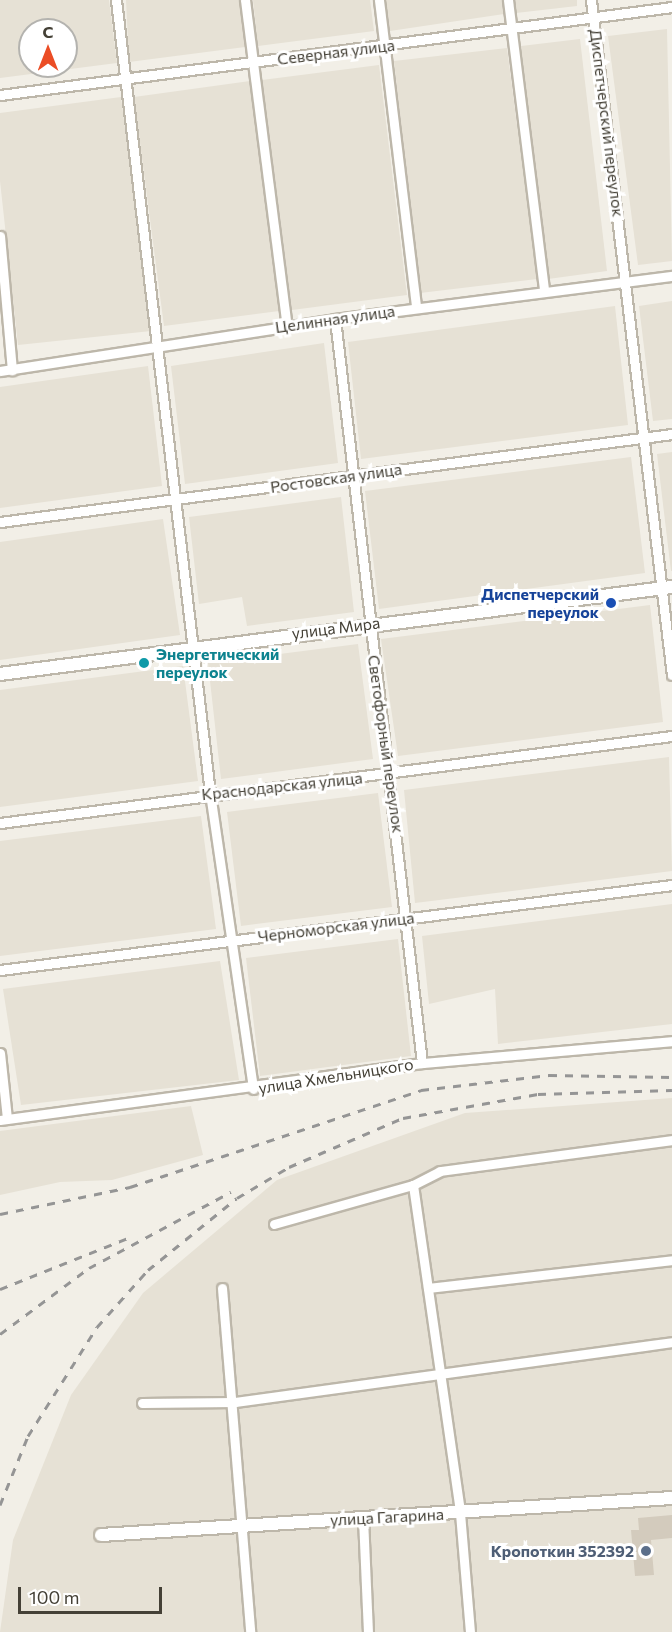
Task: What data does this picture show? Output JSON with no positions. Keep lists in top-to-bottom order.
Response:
{
  "streets": {
    "street": [
      "Северная улица",
      "Диспетчерский переулок",
      "Целинная улица",
      "Ростовская улица",
      "улица Мира",
      "Светофорный переулок",
      "Краснодарская улица",
      "Черноморская улица",
      "улица Хмельницкого",
      "улица Гагарина"
    ]
  },
  "crossings": [
    ["Северная улица", "Диспетчерский переулок"],
    ["Диспетчерский переулок", "Целинная улица"],
    ["Диспетчерский переулок", "Ростовская улица"],
    ["Диспетчерский переулок", "улица Мира"],
    ["Целинная улица", "Светофорный переулок"],
    ["Ростовская улица", "Светофорный переулок"],
    ["улица Мира", "Светофорный переулок"],
    ["Светофорный переулок", "Краснодарская улица"],
    ["Светофорный переулок", "Черноморская улица"],
    ["Светофорный переулок", "улица Хмельницкого"]
  ],
  "places": ["Диспетчерский переулок", "Энергетический переулок", "Кропоткин 352392"],
  "scale_bar": "100 m",
  "north": "top"
}
